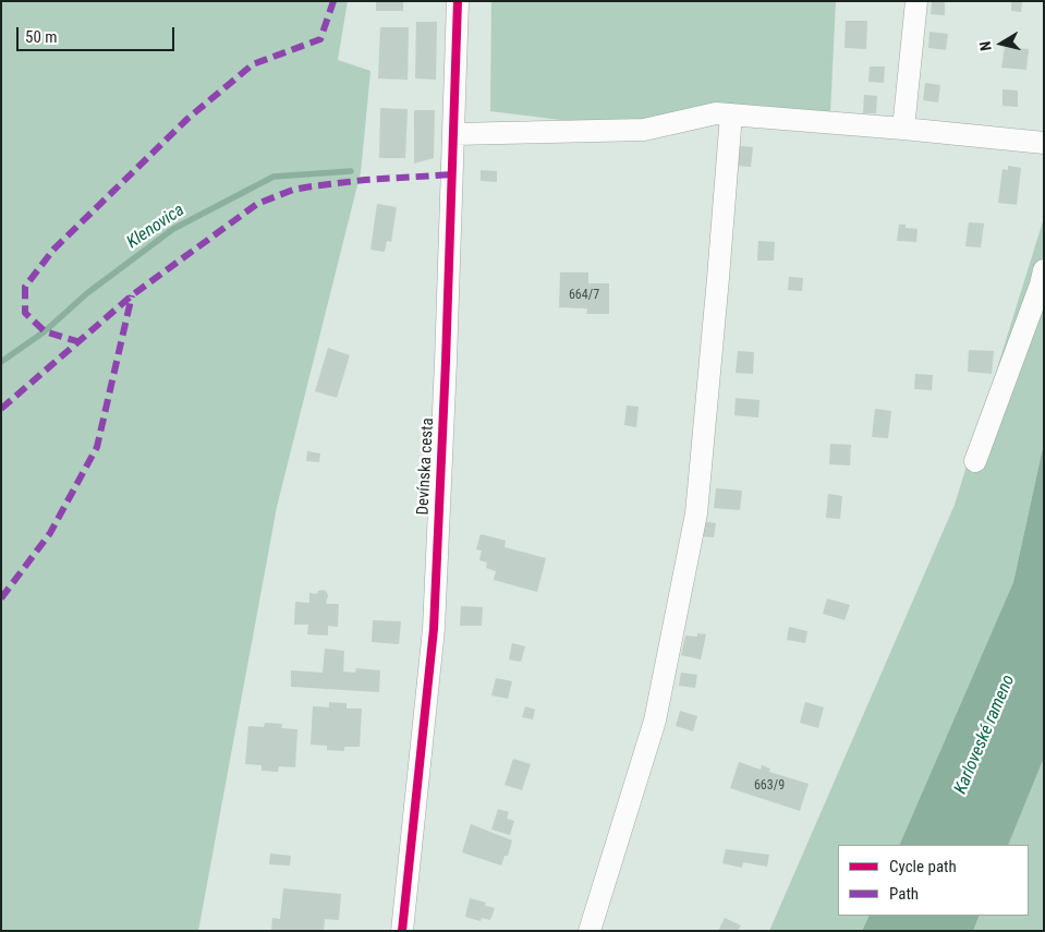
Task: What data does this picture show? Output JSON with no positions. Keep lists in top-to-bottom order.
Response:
{
  "streets": {
    "street": ["Devínska cesta"]
  },
  "water": ["Klenovica", "Karloveské rameno"],
  "house_numbers": ["664/7", "663/9"],
  "legend": ["Cycle path", "Path"],
  "scale_bar": "50 m",
  "north": "left"
}
